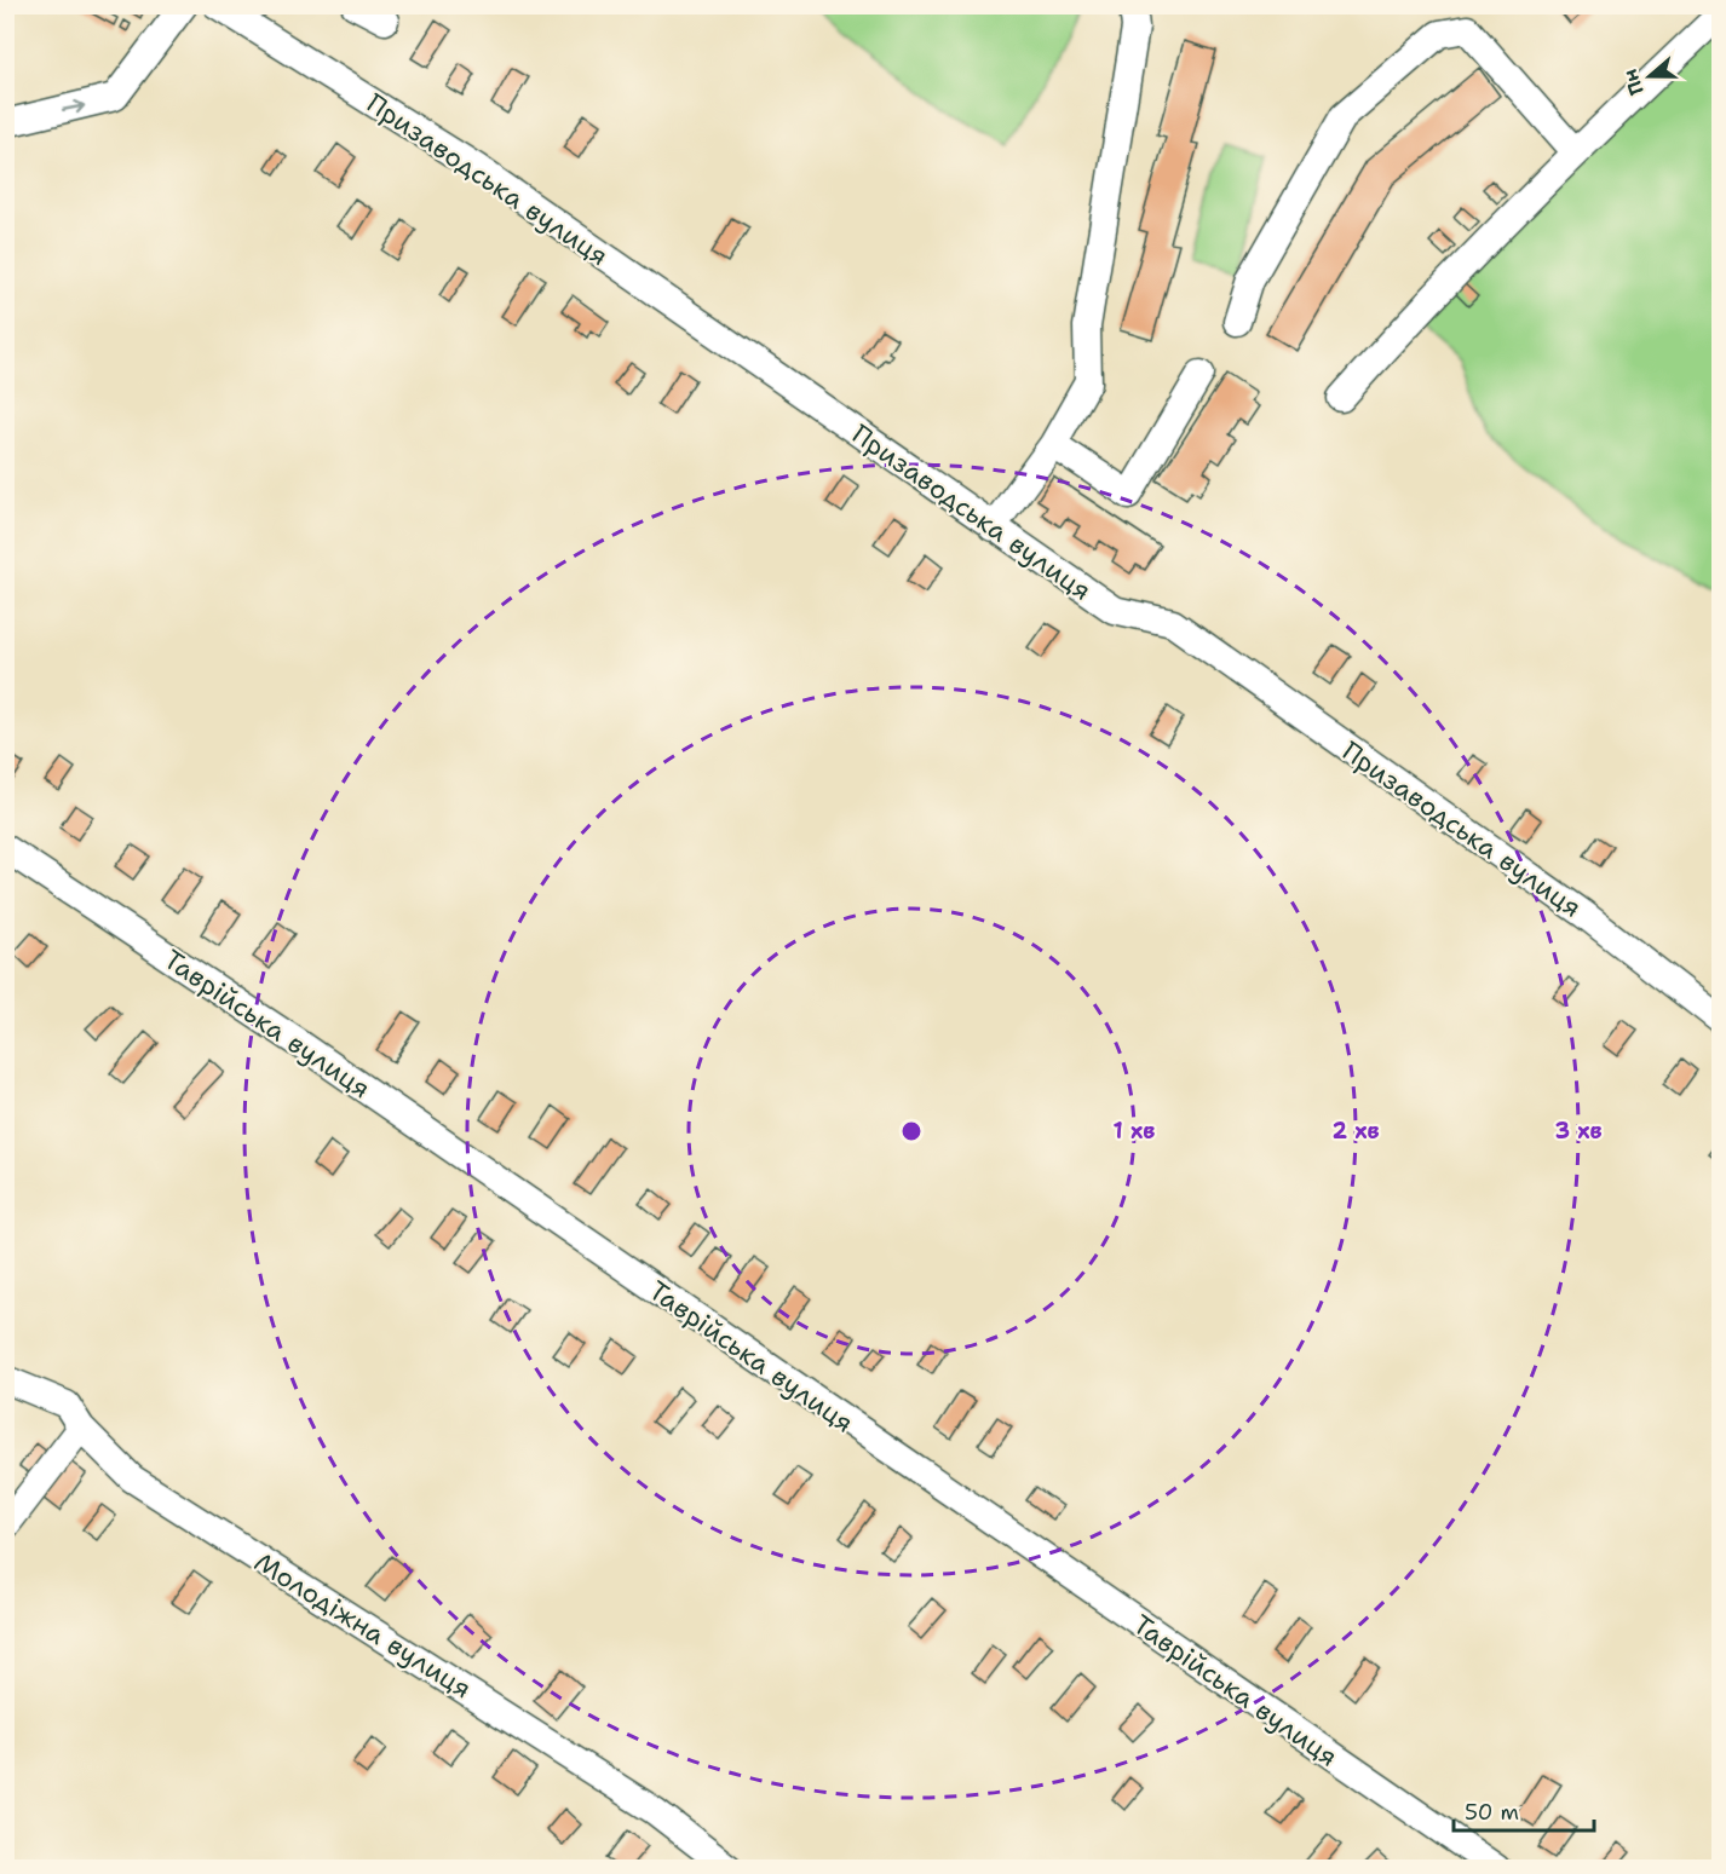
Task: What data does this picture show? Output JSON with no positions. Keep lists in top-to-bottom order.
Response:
{
  "streets": {
    "street": ["Призаводська вулиця", "Таврійська вулиця", "Молодіжна вулиця"]
  },
  "scale_bar": "50 m",
  "north": "left",
  "rings": ["1 хв", "2 хв", "3 хв"]
}
